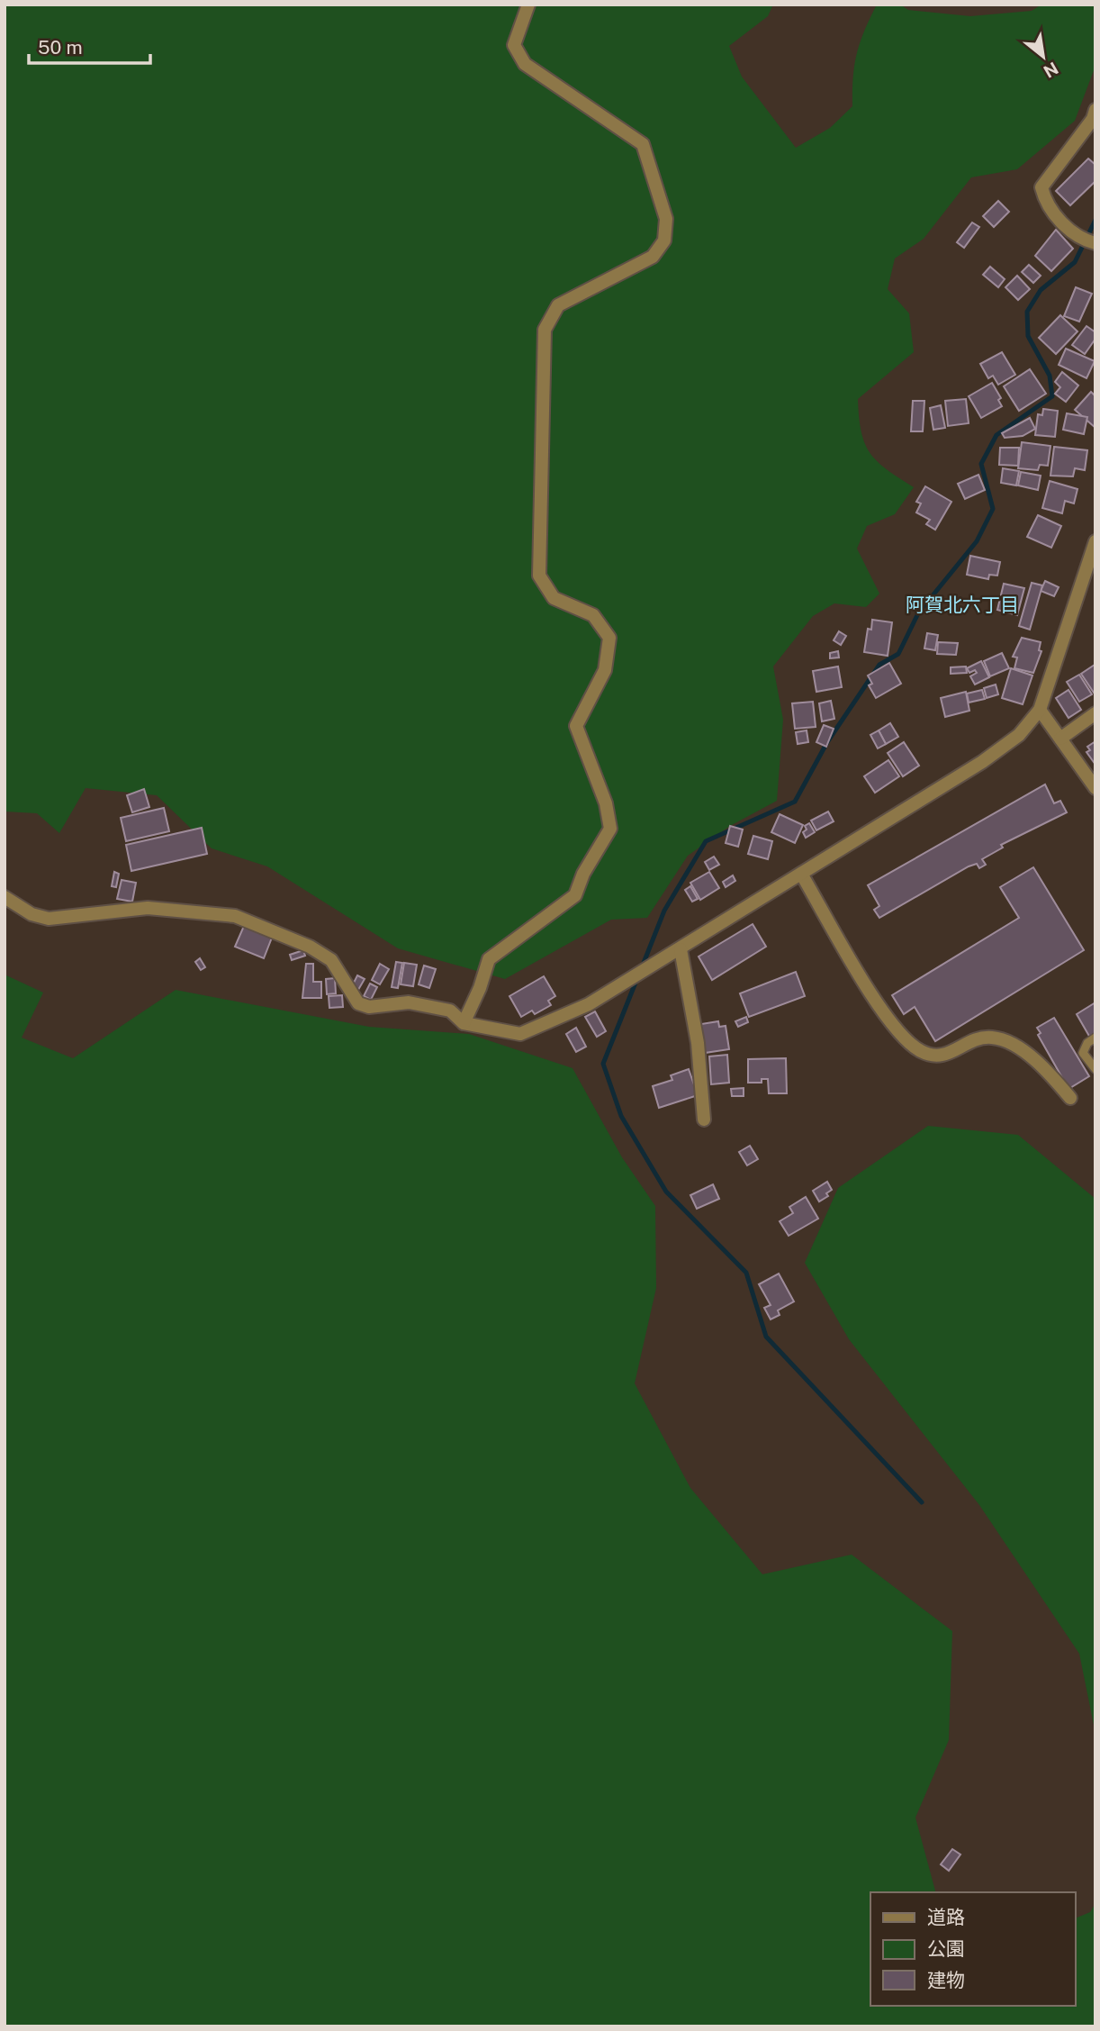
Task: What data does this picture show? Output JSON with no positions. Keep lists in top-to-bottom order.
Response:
{
  "districts": ["阿賀北六丁目"],
  "legend": ["道路", "公園", "建物"],
  "scale_bar": "50 m",
  "north": "bottom right"
}
